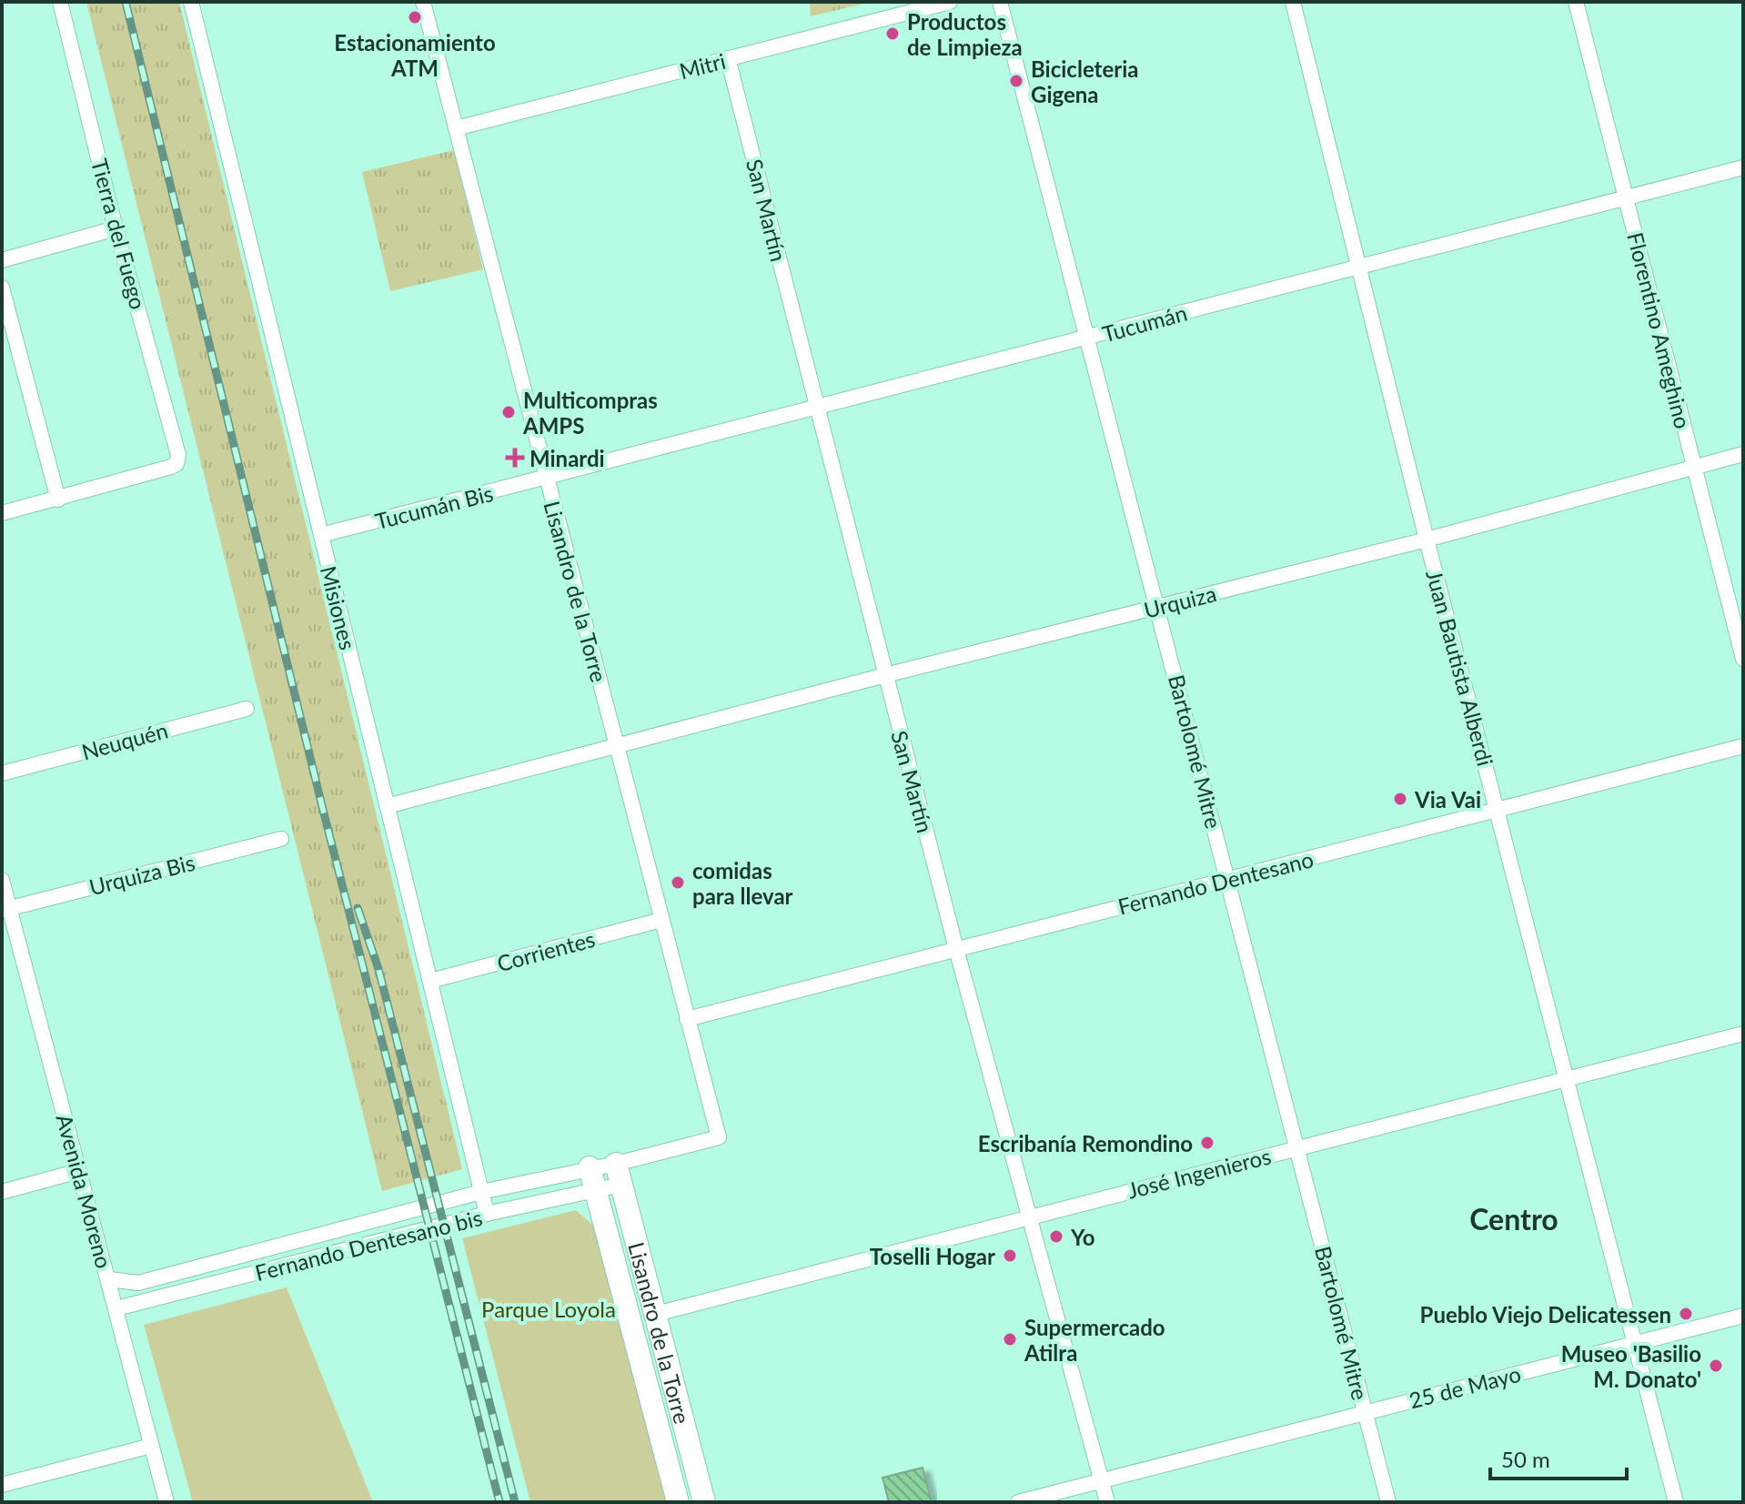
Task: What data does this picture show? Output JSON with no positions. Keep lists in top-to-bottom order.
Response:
{
  "streets": {
    "street": [
      "Mitri",
      "San Martín",
      "Tierra del Fuego",
      "Tucumán",
      "Florentino Ameghino",
      "Tucumán Bis",
      "Lisandro de la Torre",
      "Urquiza",
      "Misiones",
      "Juan Bautista Alberdi",
      "Neuquén",
      "Bartolomé Mitre",
      "Urquiza Bis",
      "Fernando Dentesano",
      "Corrientes",
      "José Ingenieros",
      "Avenida Moreno",
      "Fernando Dentesano bis",
      "25 de Mayo"
    ]
  },
  "crossings": [
    ["Mitri", "San Martín"],
    ["Mitri", "Lisandro de la Torre"],
    ["San Martín", "Tucumán"],
    ["San Martín", "Urquiza"],
    ["San Martín", "Fernando Dentesano"],
    ["San Martín", "José Ingenieros"],
    ["San Martín", "25 de Mayo"],
    ["Tucumán", "Florentino Ameghino"],
    ["Tucumán", "Tucumán Bis"],
    ["Tucumán", "Lisandro de la Torre"],
    ["Tucumán", "Juan Bautista Alberdi"],
    ["Tucumán", "Bartolomé Mitre"],
    ["Florentino Ameghino", "Urquiza"],
    ["Tucumán Bis", "Lisandro de la Torre"],
    ["Tucumán Bis", "Misiones"],
    ["Lisandro de la Torre", "Urquiza"],
    ["Lisandro de la Torre", "Fernando Dentesano"],
    ["Lisandro de la Torre", "Corrientes"],
    ["Lisandro de la Torre", "José Ingenieros"],
    ["Lisandro de la Torre", "Fernando Dentesano bis"],
    ["Urquiza", "Juan Bautista Alberdi"],
    ["Urquiza", "Bartolomé Mitre"],
    ["Misiones", "Corrientes"],
    ["Misiones", "Fernando Dentesano bis"],
    ["Juan Bautista Alberdi", "Fernando Dentesano"],
    ["Juan Bautista Alberdi", "José Ingenieros"],
    ["Juan Bautista Alberdi", "25 de Mayo"],
    ["Bartolomé Mitre", "Fernando Dentesano"],
    ["Bartolomé Mitre", "José Ingenieros"],
    ["Bartolomé Mitre", "25 de Mayo"],
    ["Urquiza Bis", "Avenida Moreno"],
    ["Avenida Moreno", "Fernando Dentesano bis"]
  ],
  "districts": ["Centro"],
  "parks": ["Parque Loyola"],
  "places": {
    "other": [
      "Estacionamiento ATM",
      "Productos de Limpieza",
      "Bicicleteria Gigena",
      "Multicompras AMPS",
      "Via Vai",
      "comidas para llevar",
      "Escribanía Remondino",
      "Yo",
      "Toselli Hogar",
      "Pueblo Viejo Delicatessen",
      "Supermercado Atilra",
      "Museo 'Basilio M. Donato'"
    ],
    "health": ["Minardi"]
  },
  "scale_bar": "50 m"
}
